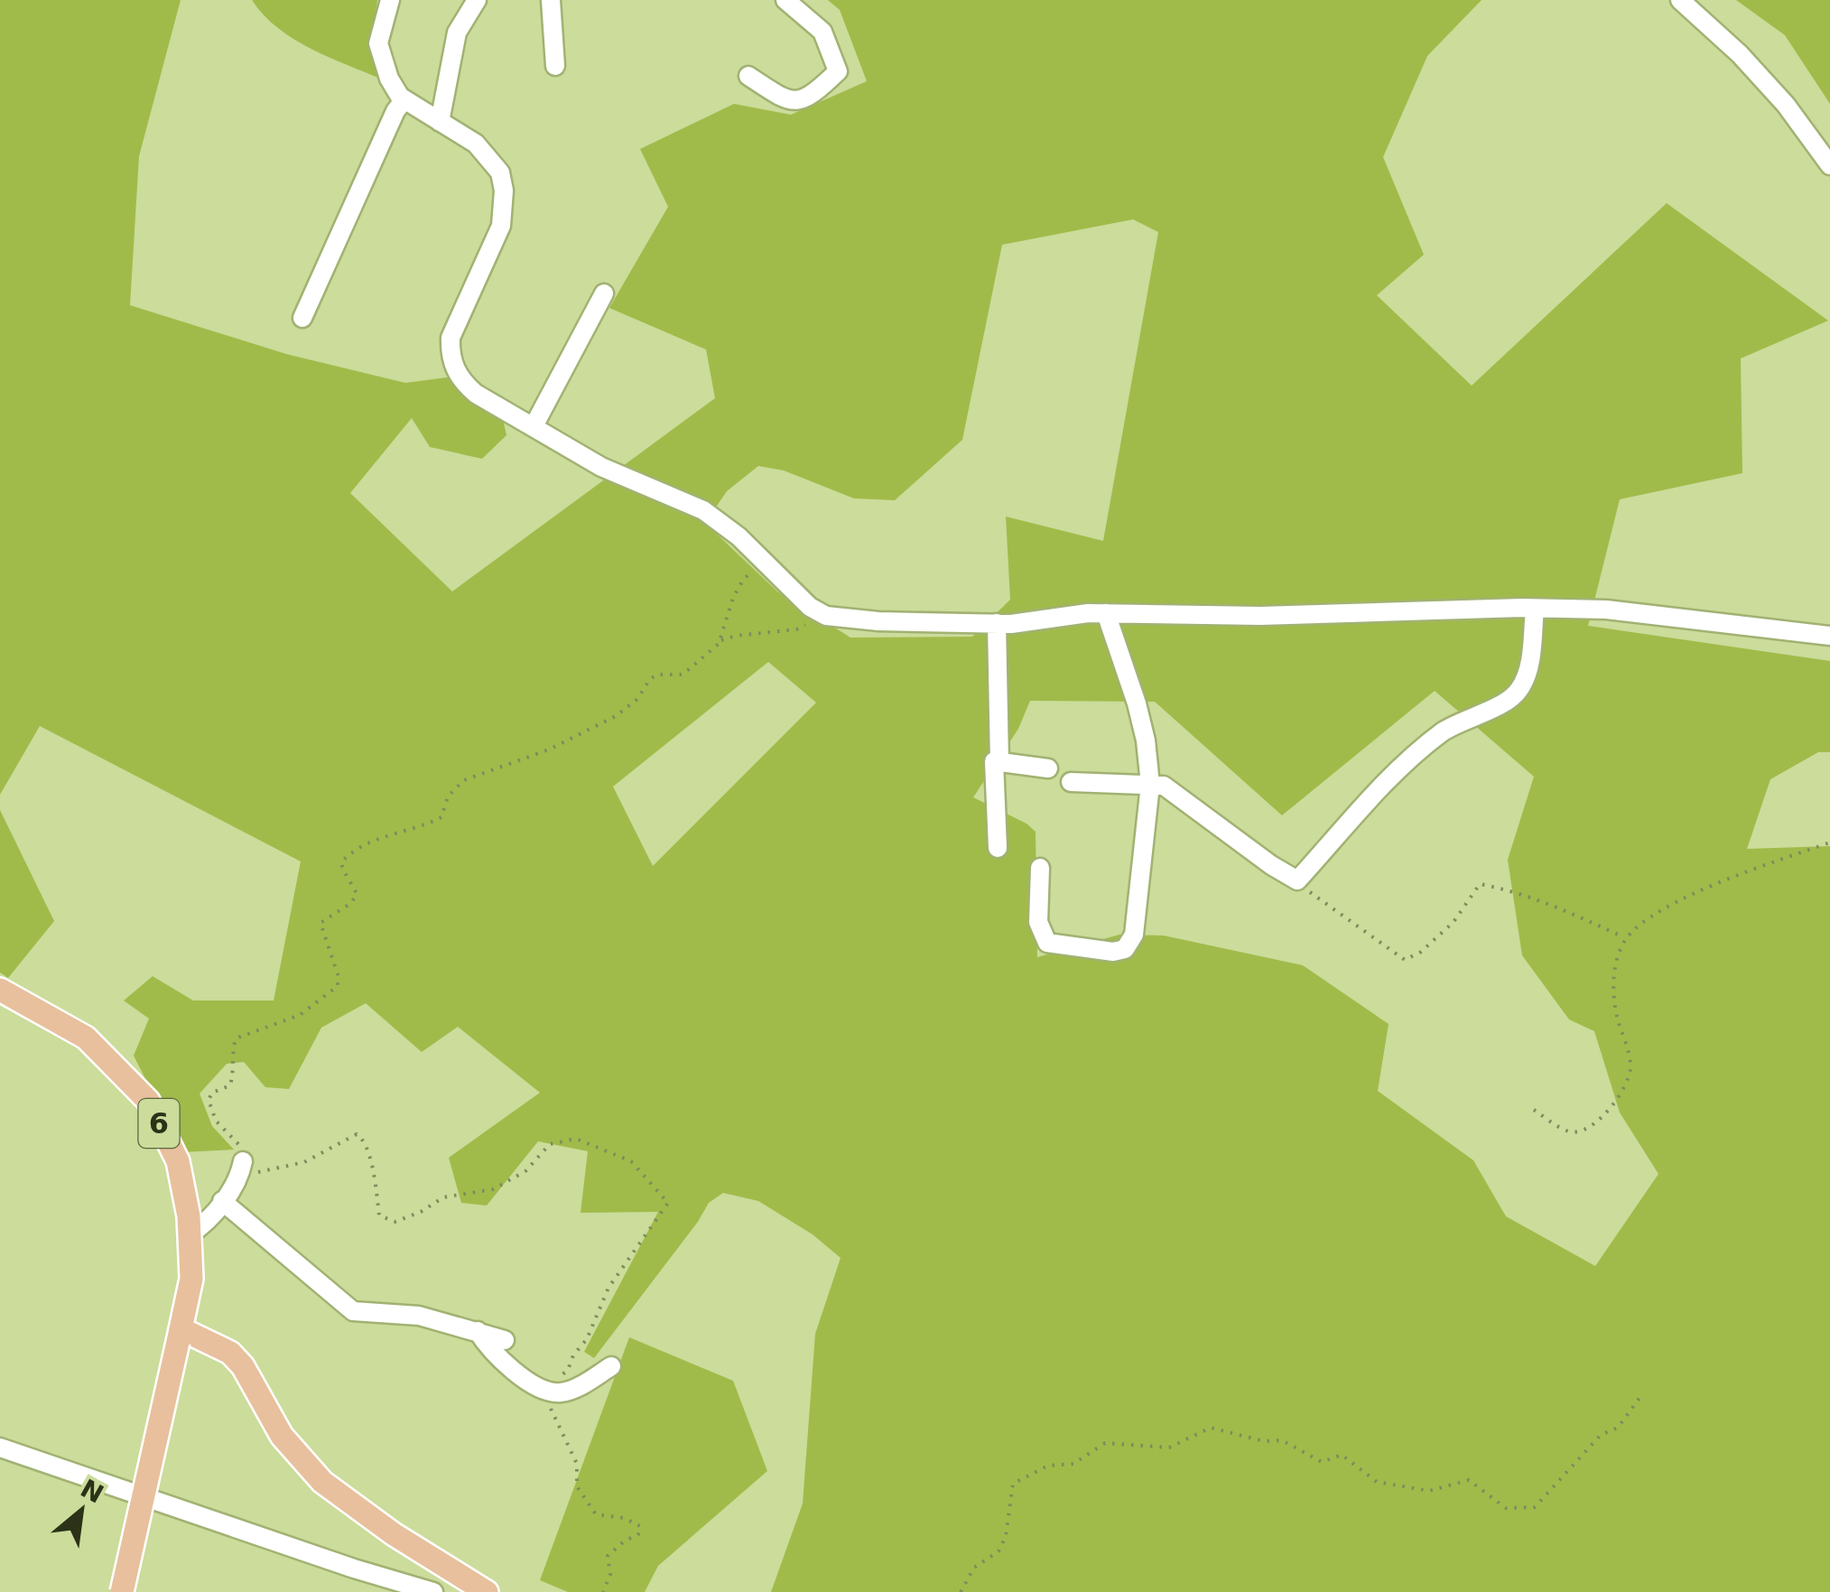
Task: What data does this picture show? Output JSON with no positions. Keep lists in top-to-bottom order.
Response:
{
  "streets": {
    "main road": ["6"]
  },
  "north": "top right"
}
